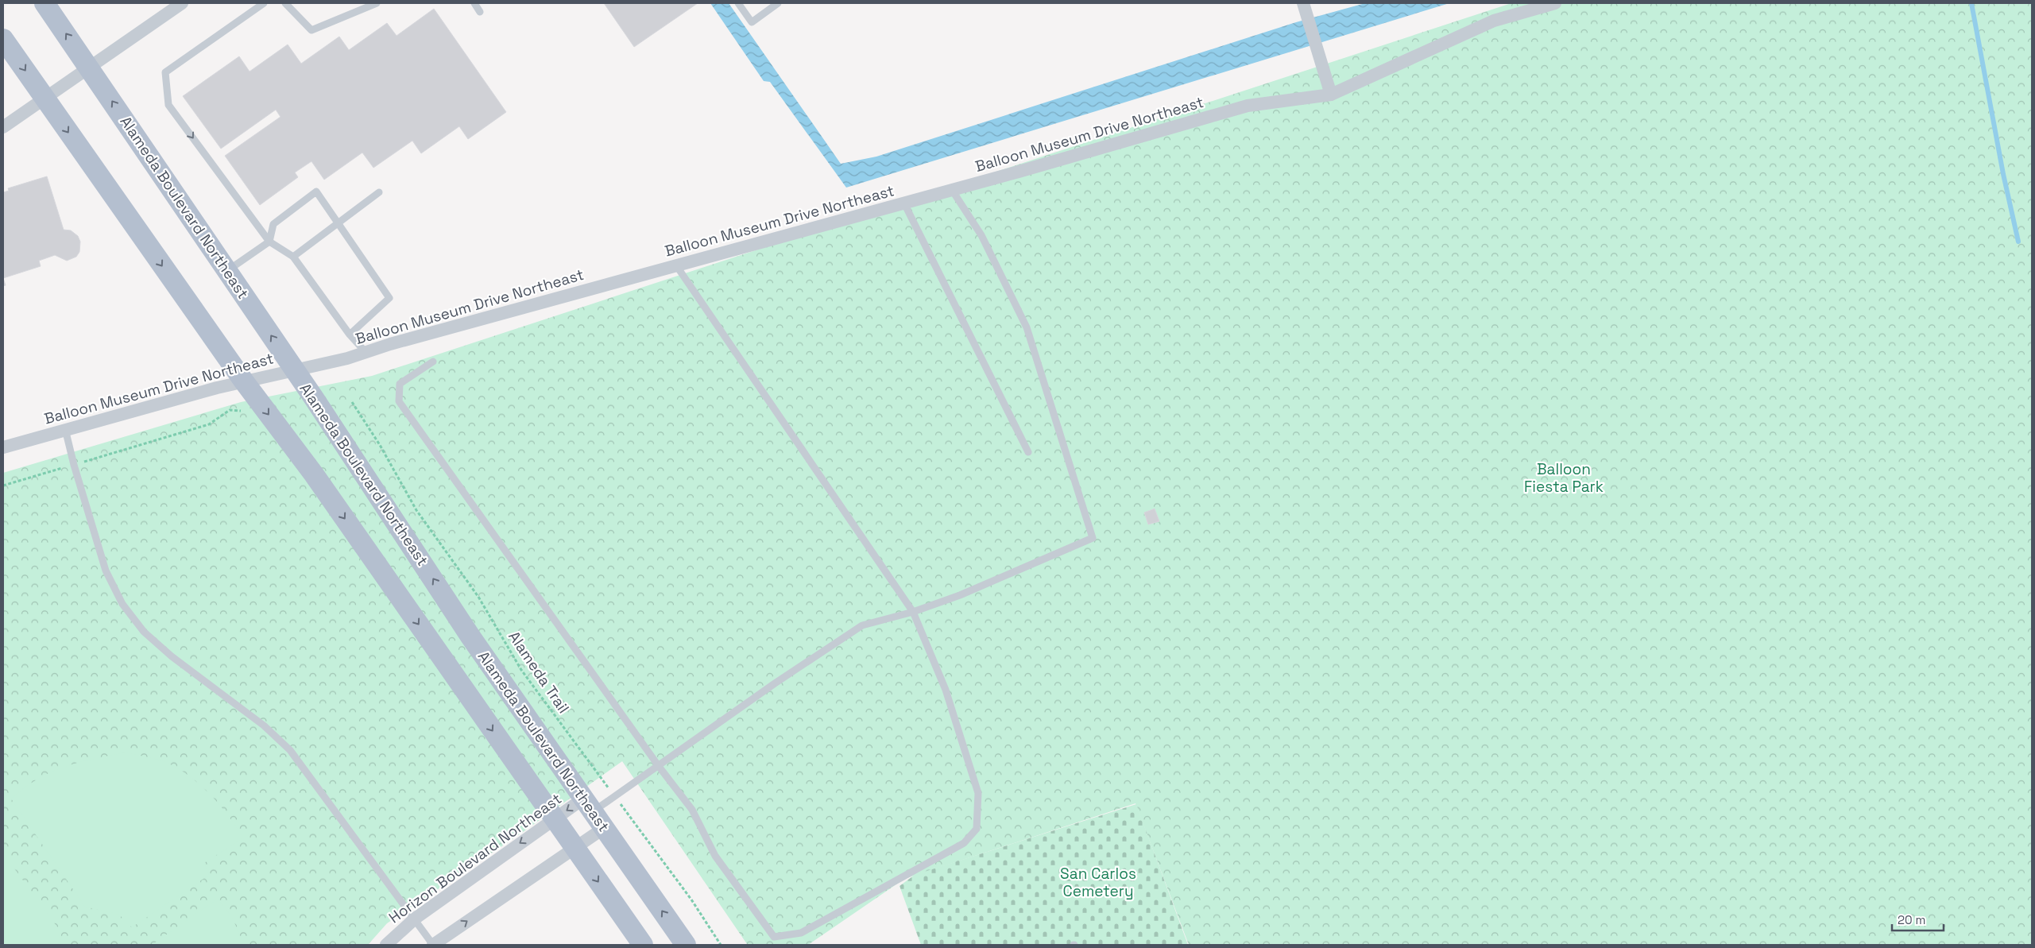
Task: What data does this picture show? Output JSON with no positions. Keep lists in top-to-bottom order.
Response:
{
  "streets": {
    "main road": ["Alameda Boulevard Northeast"],
    "street": ["Balloon Museum Drive Northeast", "Horizon Boulevard Northeast"],
    "path": ["Alameda Trail"]
  },
  "crossings": [
    ["Balloon Museum Drive Northeast", "Alameda Boulevard Northeast"],
    ["Alameda Boulevard Northeast", "Horizon Boulevard Northeast"]
  ],
  "parks": ["Balloon Fiesta Park", "San Carlos Cemetery"],
  "scale_bar": "20 m"
}
